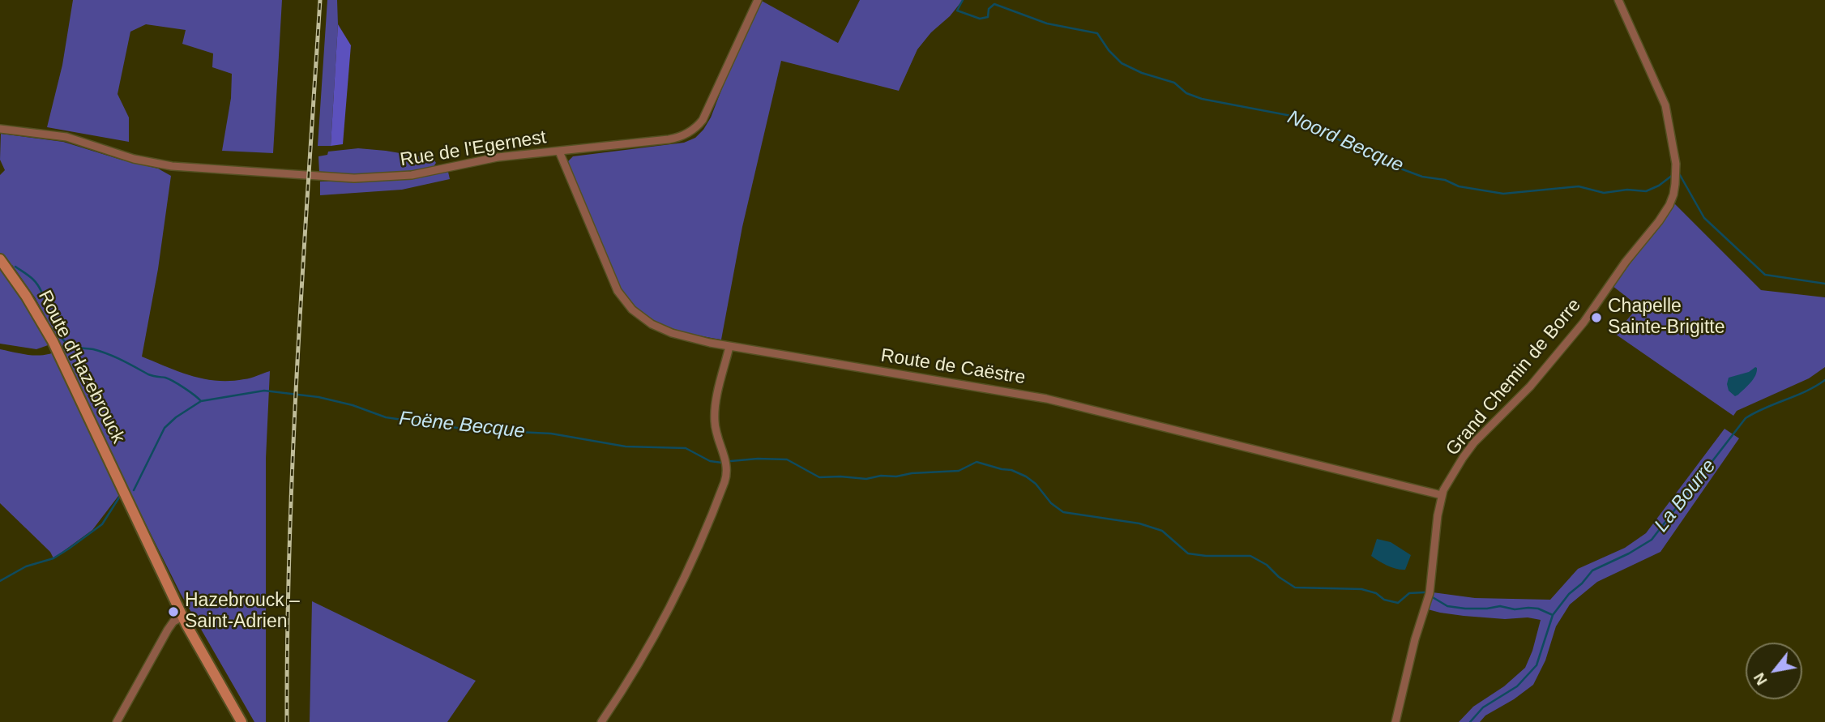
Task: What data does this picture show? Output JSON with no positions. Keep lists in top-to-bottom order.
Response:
{
  "streets": {
    "main road": ["Route d'Hazebrouck"],
    "street": ["Rue de l'Egernest", "Route de Caëstre", "Grand Chemin de Borre"]
  },
  "crossings": [
    ["Rue de l'Egernest", "Route de Caëstre"],
    ["Route de Caëstre", "Grand Chemin de Borre"]
  ],
  "water": ["Noord Becque", "Foëne Becque", "La Bourre"],
  "places": ["Chapelle Sainte-Brigitte", "Hazebrouck – Saint-Adrien"],
  "north": "bottom left"
}
